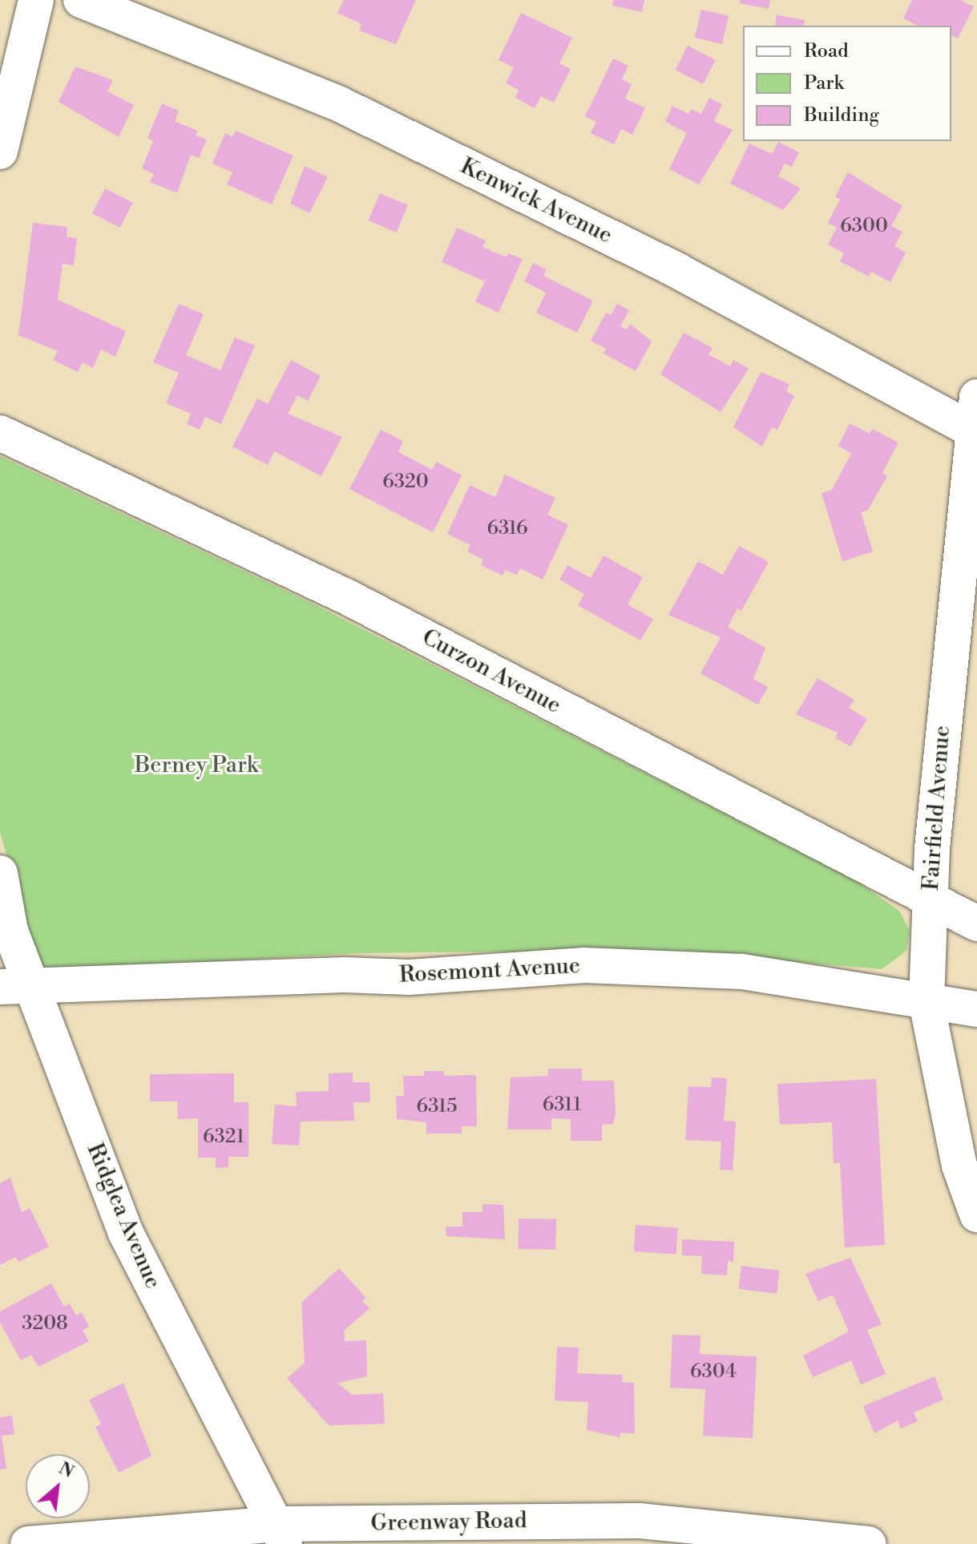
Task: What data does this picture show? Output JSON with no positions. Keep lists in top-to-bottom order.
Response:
{
  "streets": {
    "street": [
      "Kenwick Avenue",
      "Curzon Avenue",
      "Fairfield Avenue",
      "Rosemont Avenue",
      "Ridglea Avenue",
      "Greenway Road"
    ]
  },
  "crossings": [
    ["Kenwick Avenue", "Fairfield Avenue"],
    ["Curzon Avenue", "Fairfield Avenue"],
    ["Fairfield Avenue", "Rosemont Avenue"],
    ["Rosemont Avenue", "Ridglea Avenue"],
    ["Ridglea Avenue", "Greenway Road"]
  ],
  "parks": ["Berney Park"],
  "house_numbers": [
    "6300",
    "6320",
    "6316",
    "6311",
    "6315",
    "6321",
    "3208",
    "6304"
  ],
  "legend": ["Road", "Park", "Building"],
  "north": "top right"
}
